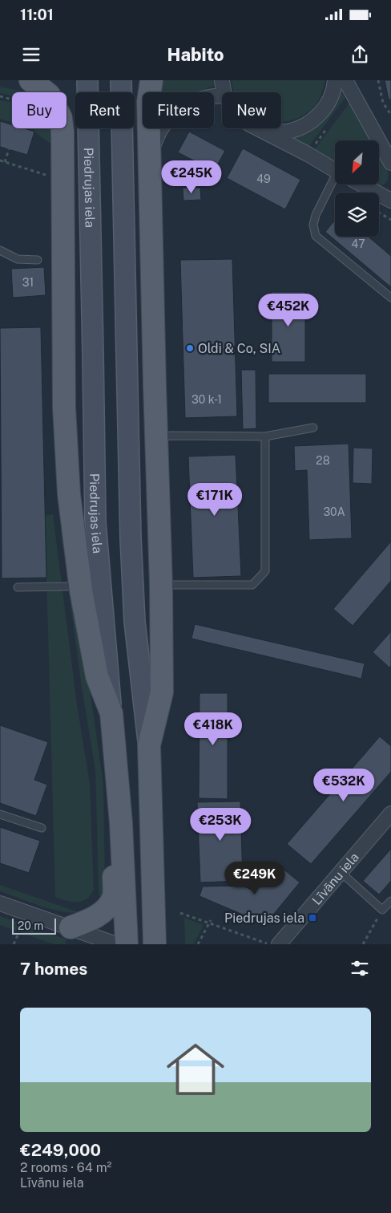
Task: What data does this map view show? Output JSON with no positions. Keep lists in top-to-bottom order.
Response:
{
  "streets": {
    "main road": ["Piedrujas iela"],
    "street": ["Līvānu iela"]
  },
  "places": {
    "other": ["Oldi & Co, SIA"],
    "transit": ["Piedrujas iela"]
  },
  "house_numbers": [
    "49",
    "47",
    "31",
    "30 k-1",
    "28",
    "30A"
  ],
  "scale_bar": "20 m",
  "north": "bottom left",
  "page": {
    "status": "11:01",
    "header": "Habito",
    "chip": [
      "Buy",
      "Rent",
      "Filters",
      "New"
    ],
    "price": [
      "€245K",
      "€452K",
      "€171K",
      "€418K",
      "€532K",
      "€253K",
      "€249K"
    ],
    "scale": "20 m",
    "heading": "7 homes",
    "list": [
      {
        "name": "€249,000",
        "note": "2 rooms · 64 m² · Līvānu iela"
      }
    ]
  }
}
